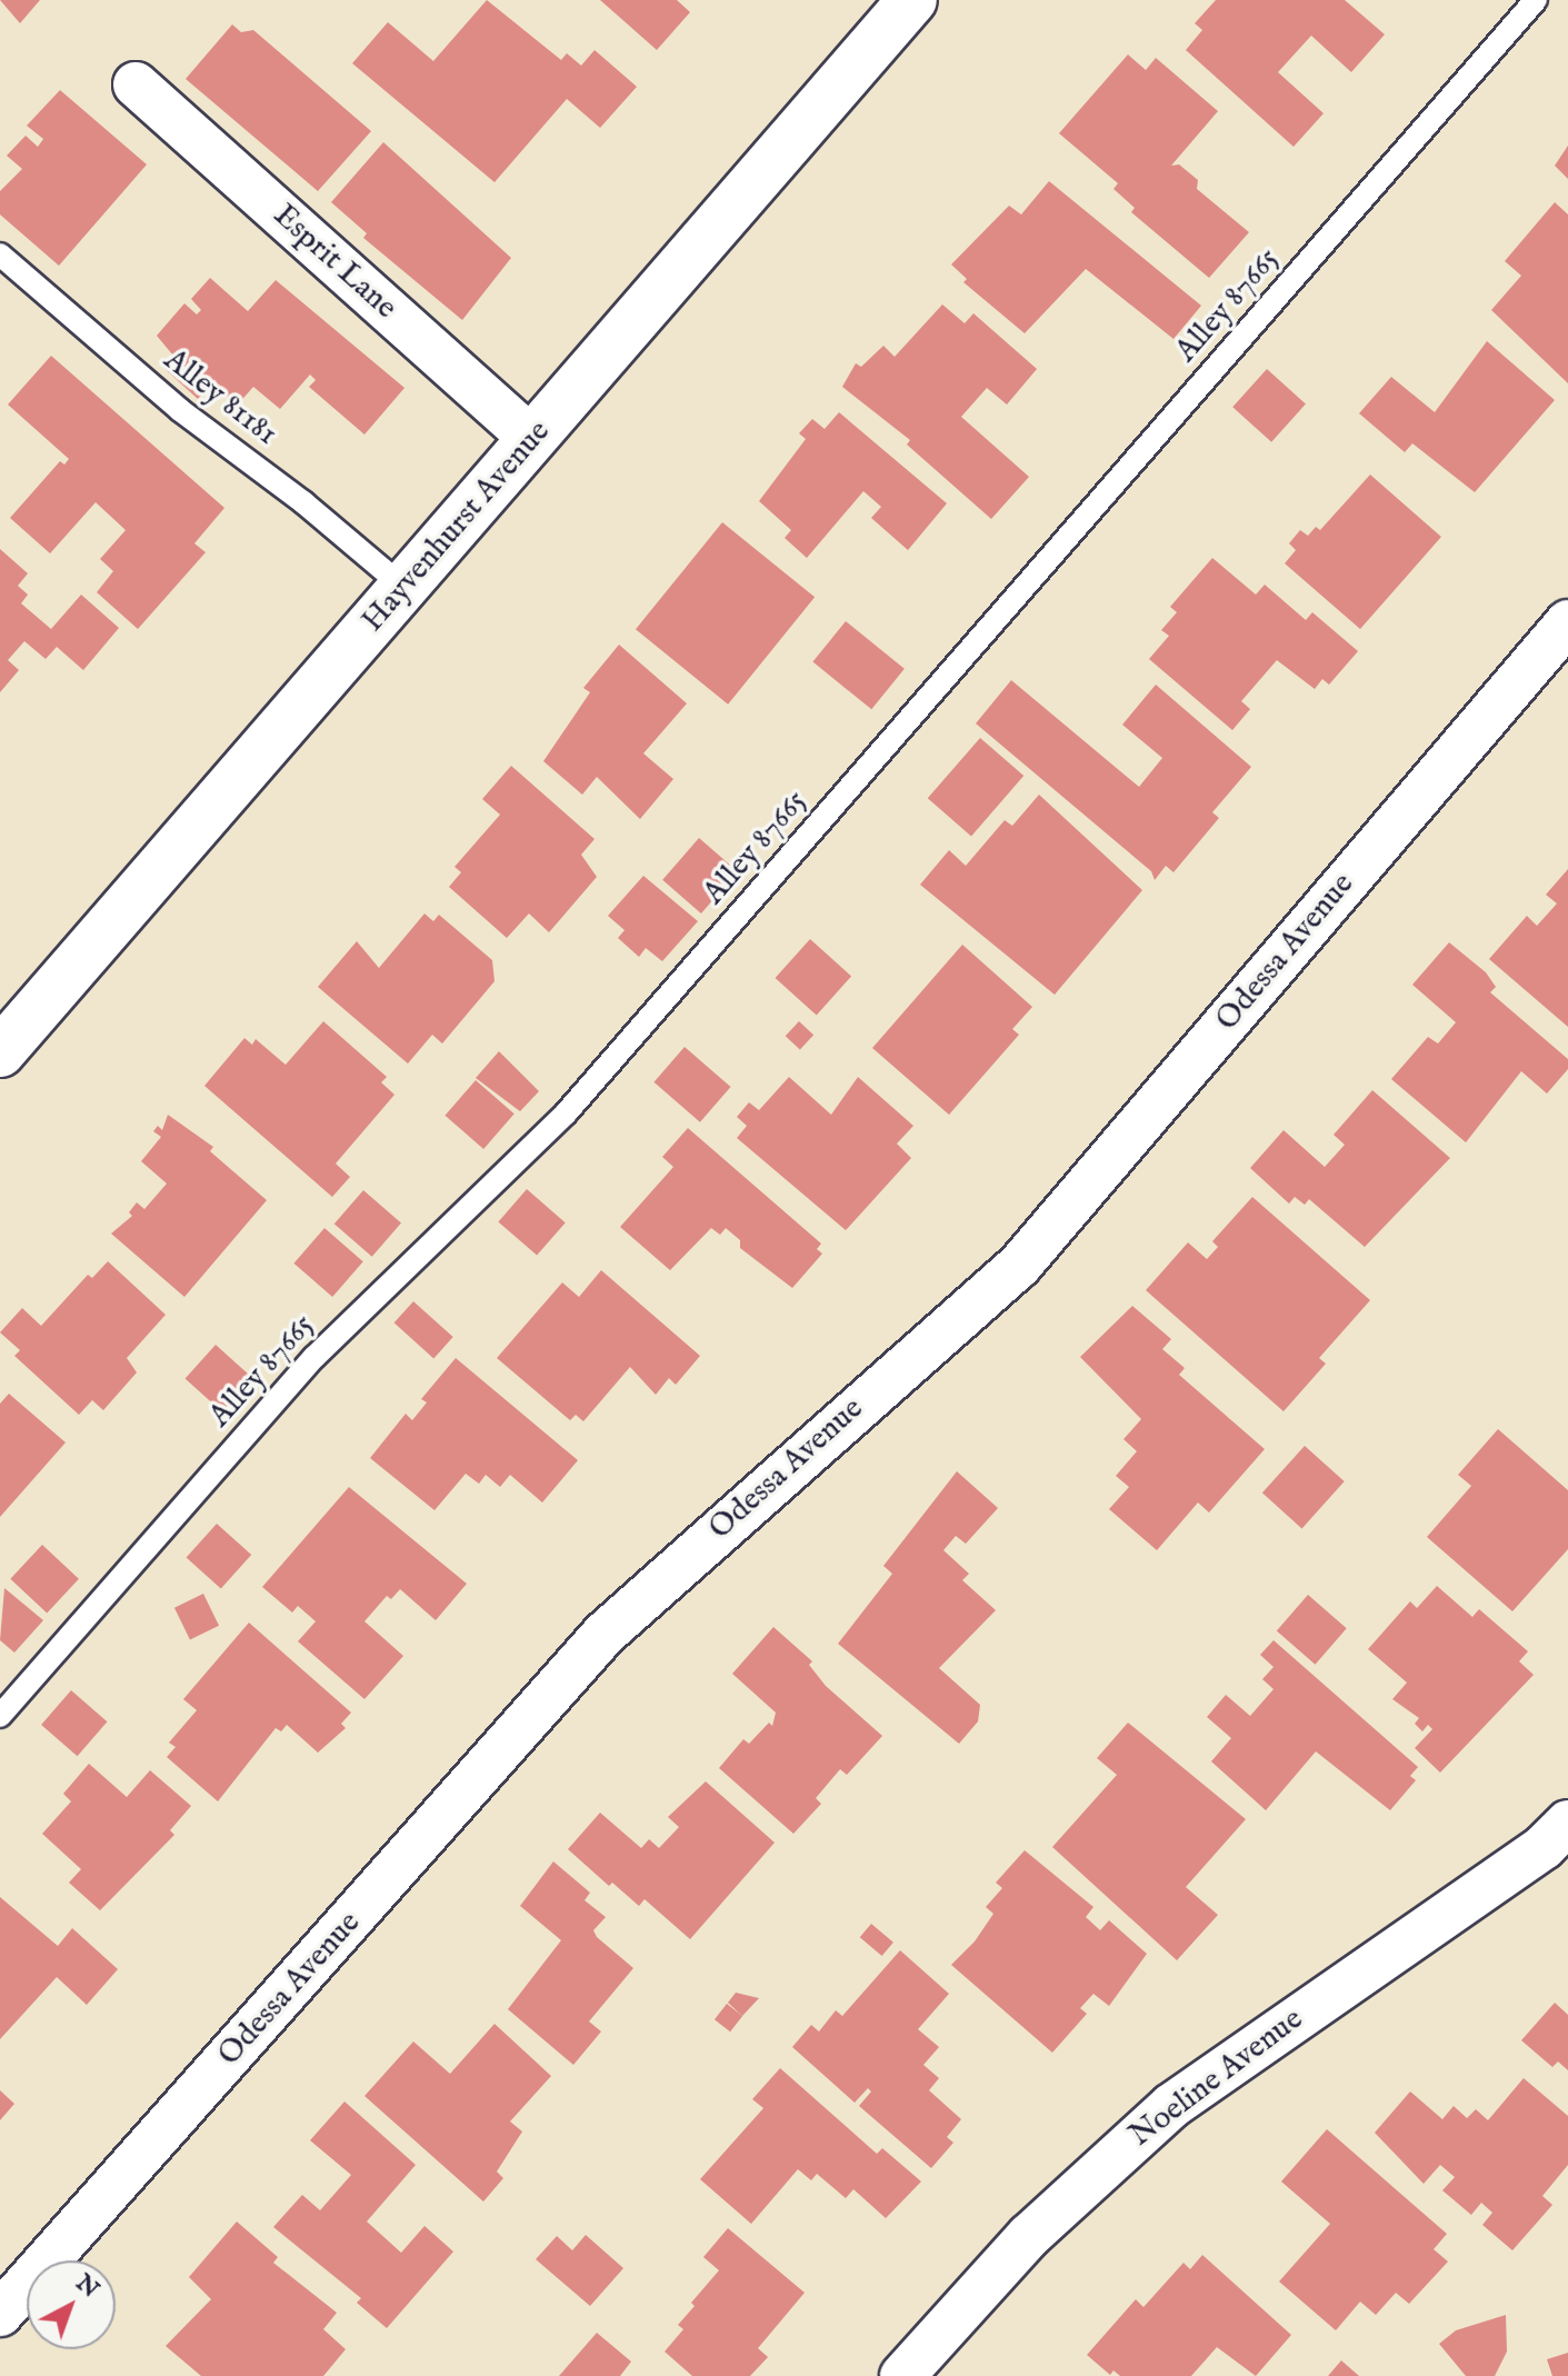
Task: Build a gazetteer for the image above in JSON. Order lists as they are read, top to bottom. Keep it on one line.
{"streets":{"main road":["Hayvenhurst Avenue"],"street":["Esprit Lane","Odessa Avenue","Noeline Avenue"],"lane":["Alley 87665","Alley 81181"]},"crossings":[["Esprit Lane","Hayvenhurst Avenue"],["Alley 81181","Hayvenhurst Avenue"]],"north":"top right"}
